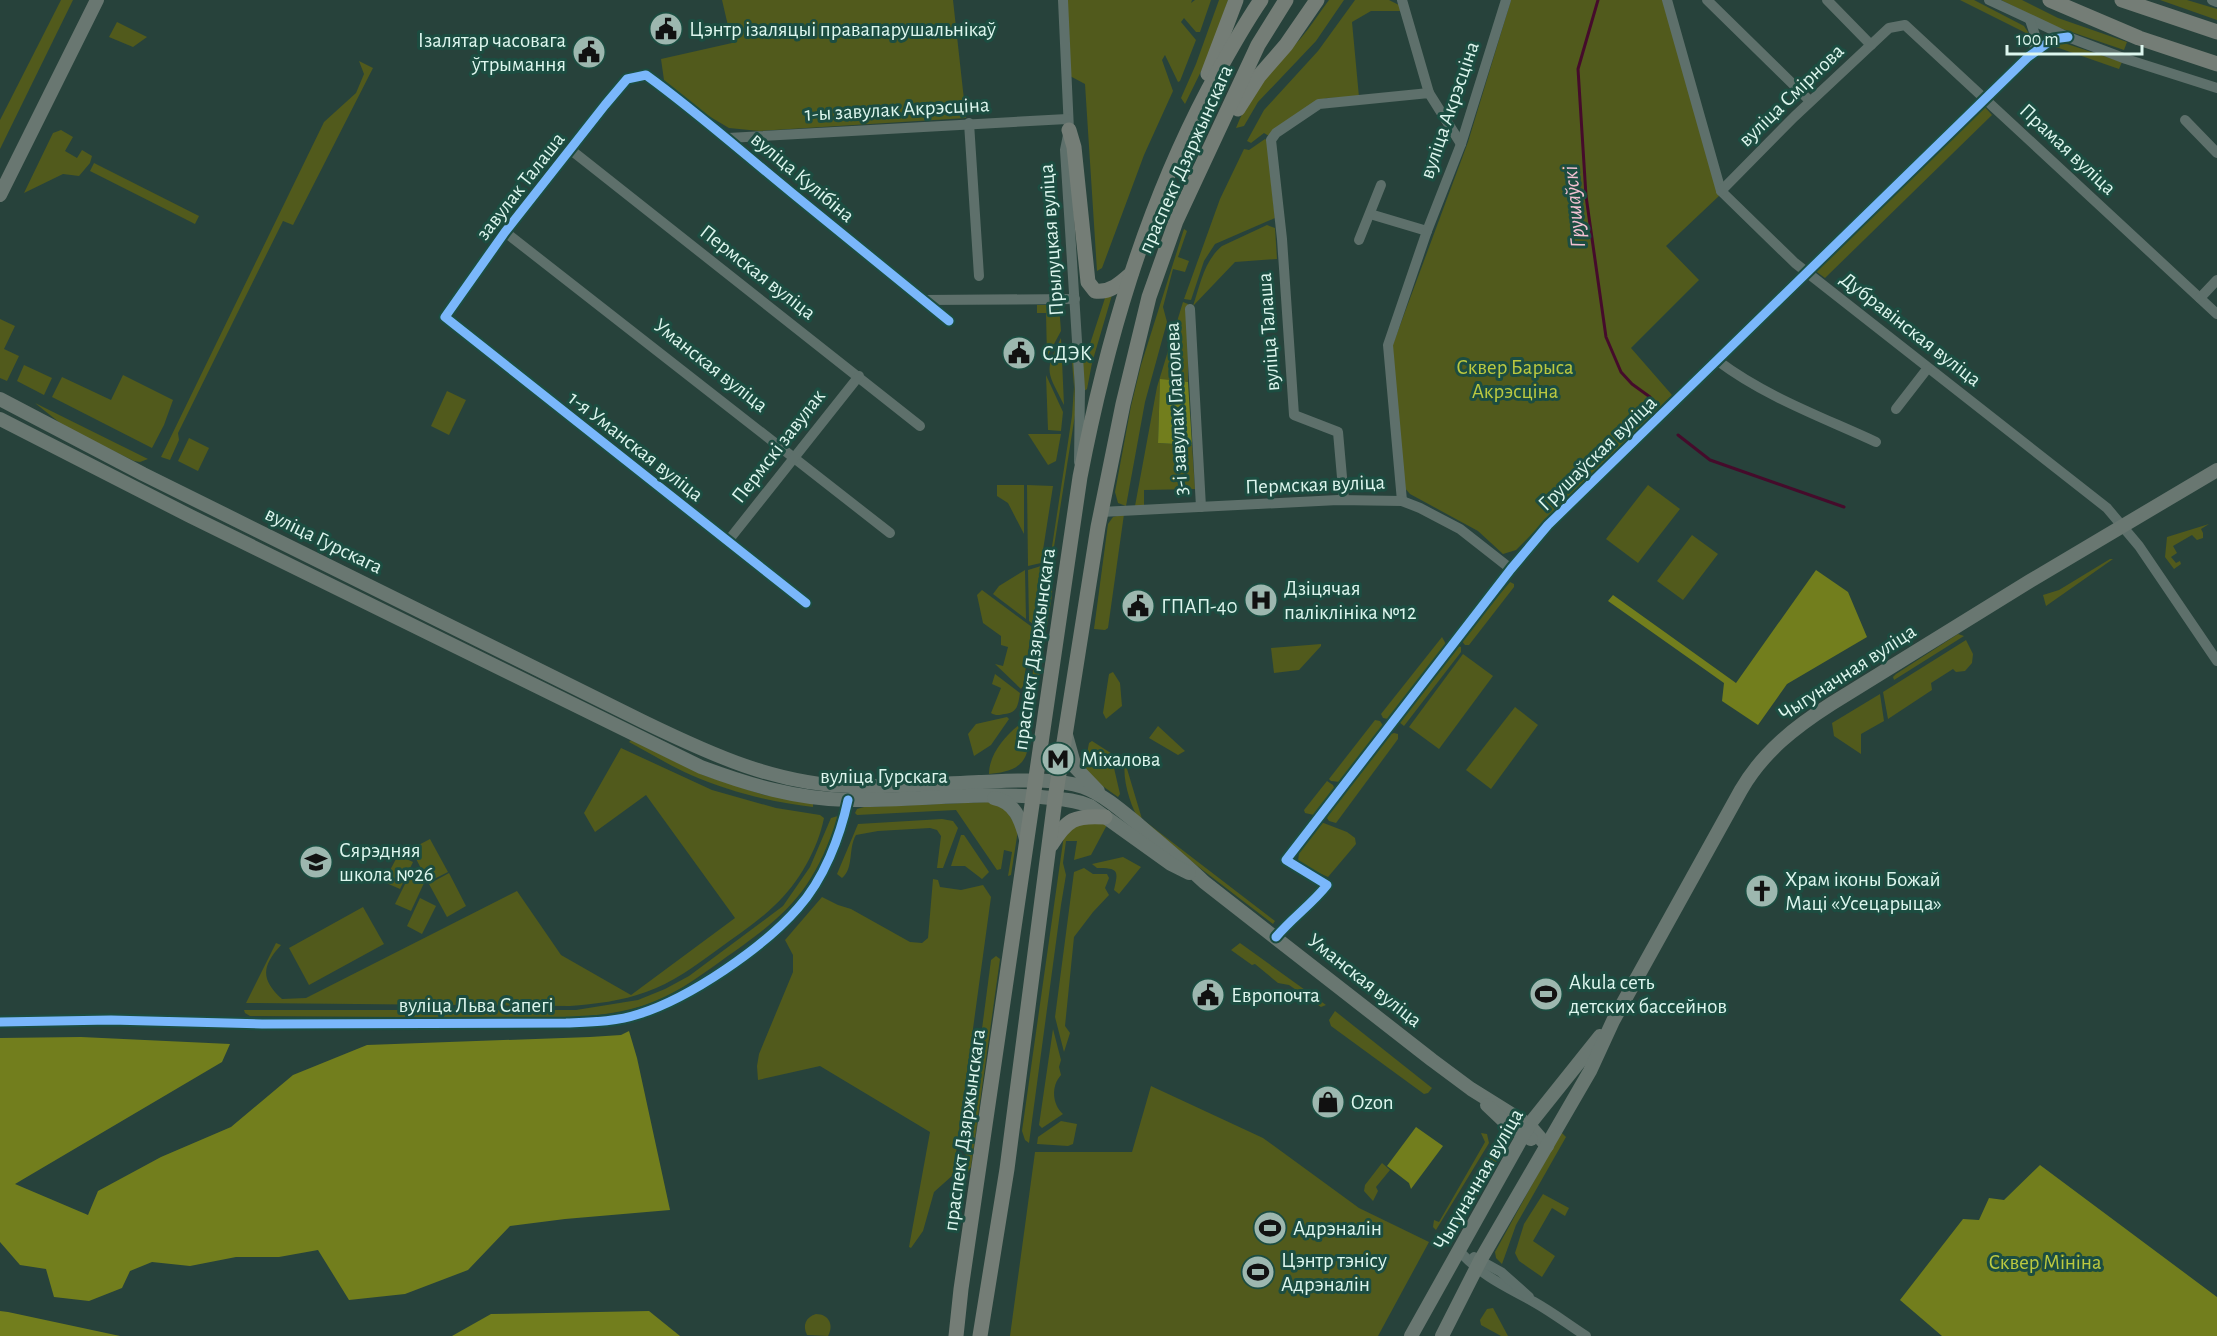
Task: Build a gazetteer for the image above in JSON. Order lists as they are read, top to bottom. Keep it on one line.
{"streets":{"main road":["праспект Дзяржынскага","Уманская вуліца","вуліца Гурскага","Чыгуначная вуліца"],"street":["вуліца Смірнова","1-ы завулак Акрэсціна","вуліца Акрэсціна","Прамая вуліца","вуліца Кулібіна","завулак Талаша","Прылуцкая вуліца","Пермская вуліца","Дубравінская вуліца","вуліца Талаша","3-і завулак Глаголева","1-я Уманская вуліца","Пермскі завулак","Грушаўская вуліца","вуліца Льва Сапегі"]},"crossings":[["вуліца Смірнова","Прамая вуліца"],["вуліца Смірнова","Дубравінская вуліца"],["1-ы завулак Акрэсціна","вуліца Кулібіна"],["1-ы завулак Акрэсціна","Прылуцкая вуліца"],["вуліца Акрэсціна","Пермская вуліца"],["Прамая вуліца","Грушаўская вуліца"],["праспект Дзяржынскага","Прылуцкая вуліца"],["праспект Дзяржынскага","Пермская вуліца"],["праспект Дзяржынскага","Уманская вуліца"],["праспект Дзяржынскага","вуліца Гурскага"],["вуліца Кулібіна","завулак Талаша"],["завулак Талаша","Пермская вуліца"],["завулак Талаша","Уманская вуліца"],["завулак Талаша","1-я Уманская вуліца"],["Пермская вуліца","вуліца Талаша"],["Пермская вуліца","3-і завулак Глаголева"],["Пермская вуліца","Пермскі завулак"],["Пермская вуліца","Грушаўская вуліца"],["Дубравінская вуліца","Грушаўская вуліца"],["Дубравінская вуліца","Чыгуначная вуліца"],["Уманская вуліца","Пермскі завулак"],["Уманская вуліца","Грушаўская вуліца"],["Уманская вуліца","вуліца Гурскага"],["Уманская вуліца","Чыгуначная вуліца"],["1-я Уманская вуліца","Пермскі завулак"],["вуліца Гурскага","вуліца Льва Сапегі"]],"water":["Грушаўскі"],"parks":["Сквер Барыса Акрэсціна","Сквер Мініна"],"places":{"public building":["Цэнтр ізаляцыі правапарушальнікаў","Ізалятар часовага ўтрымання","СДЭК","ГПАП-40","Европочта"],"hospital":["Дзіцячая паліклініка №12"],"metro station":["Міхалова"],"school or university":["Сярэдняя школа №26"],"church":["Храм іконы Божай Маці «Усецарыца»"],"sports":["Akula сеть детских бассейнов","Адрэналін","Цэнтр тэнісу Адрэналін"],"shop":["Ozon"]},"scale_bar":"100 m"}
